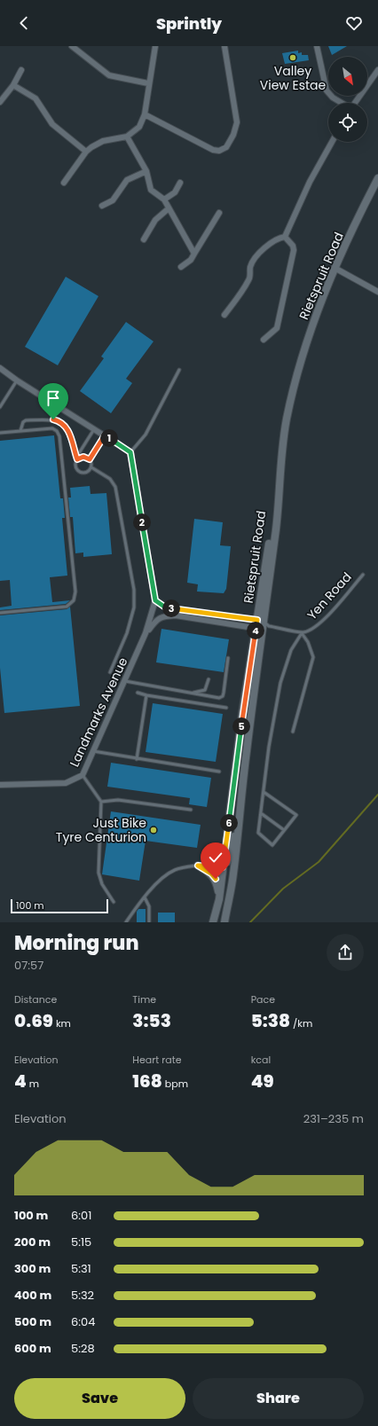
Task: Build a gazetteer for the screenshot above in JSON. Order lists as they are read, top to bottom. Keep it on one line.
{"streets":{"street":["Rietspruit Road","Yen Road","Landmarks Avenue"]},"crossings":[["Rietspruit Road","Yen Road"],["Yen Road","Landmarks Avenue"]],"places":["Valley View Estae","Just Bike Tyre Centurion"],"scale_bar":"100 m","north":"bottom right","page":{"header":"Sprintly","pins":["1","2","3","4","5","6"],"scale":"100 m","heading":["Morning run","07:57"],"stats":[["Distance","0.69 km"],["Time","3:53"],["Pace","5:38 /km"],["Elevation","4 m"],["Heart rate","168 bpm"],["kcal","49"]],"chart":["Elevation","231–235 m"],"list":[{"name":"100 m","note":"6:01"},{"name":"200 m","note":"5:15"},{"name":"300 m","note":"5:31"},{"name":"400 m","note":"5:32"},{"name":"500 m","note":"6:04"},{"name":"600 m","note":"5:28"}],"buttons":["Save","Share"]}}
